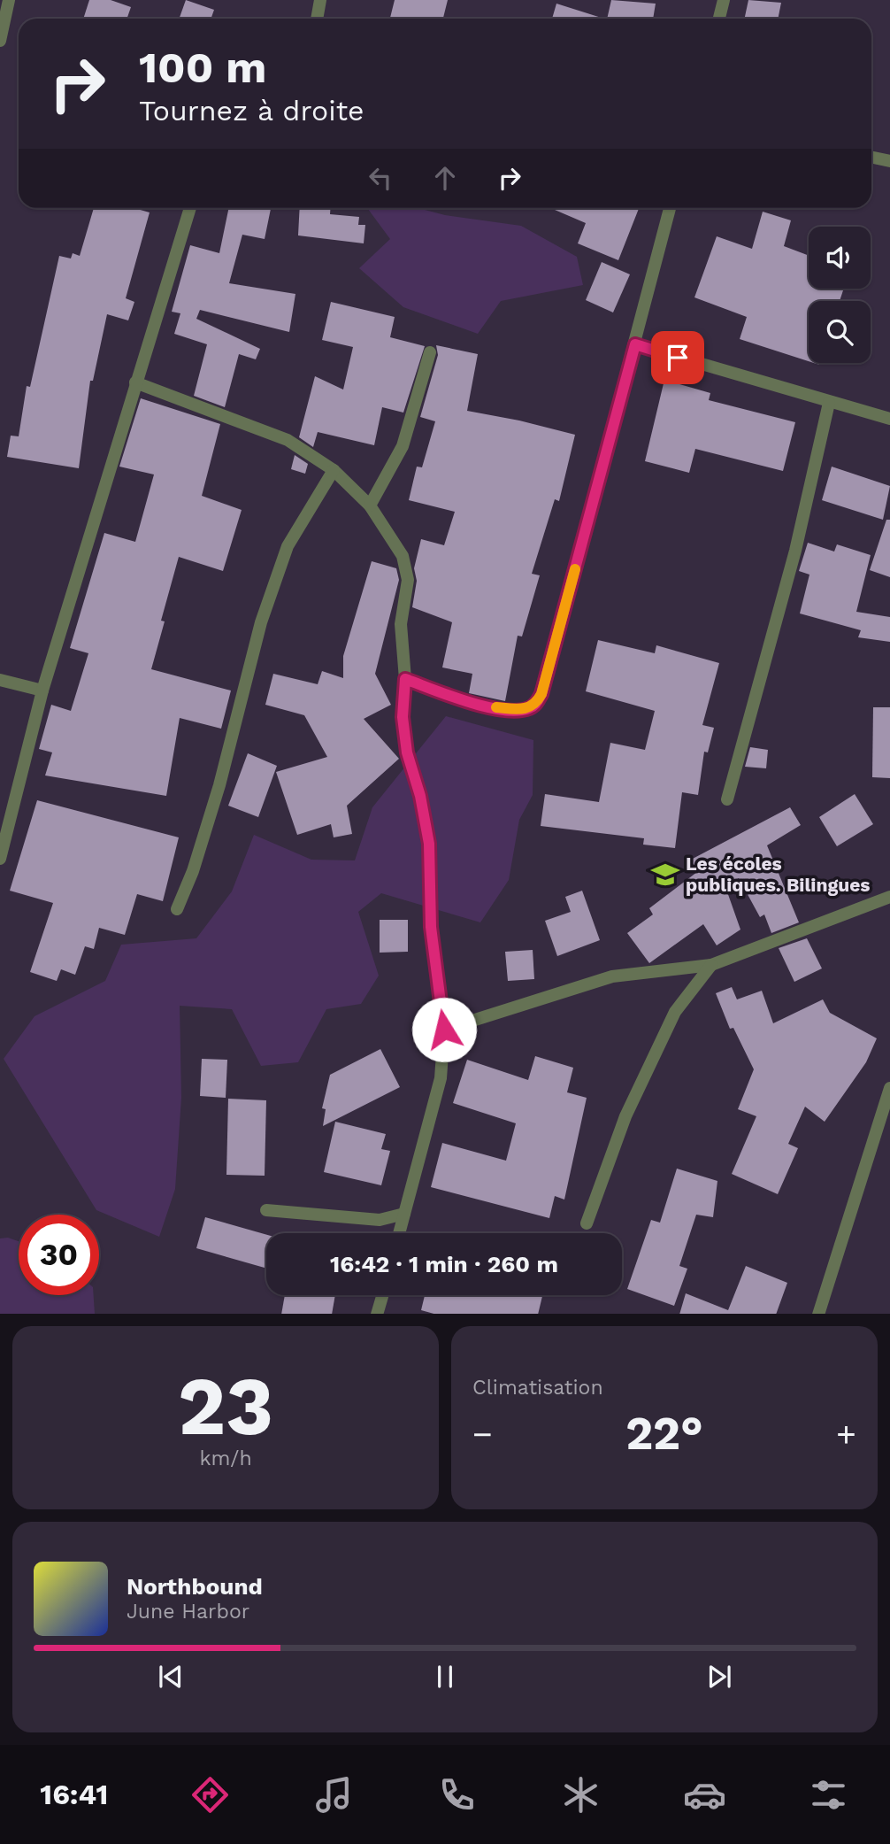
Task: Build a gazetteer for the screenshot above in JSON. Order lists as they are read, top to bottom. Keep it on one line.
{"places":{"school or university":["Les écoles publiques. Bilingues"]},"page":{"turn":["100 m","Tournez à droite"],"limit":"30","trip":"16:42 · 1 min · 260 m","tile":[["23","km/h"],"Climatisation"],"heat":["−","22°","+"],"song":["Northbound","June Harbor"],"tabs":"16:41"}}
